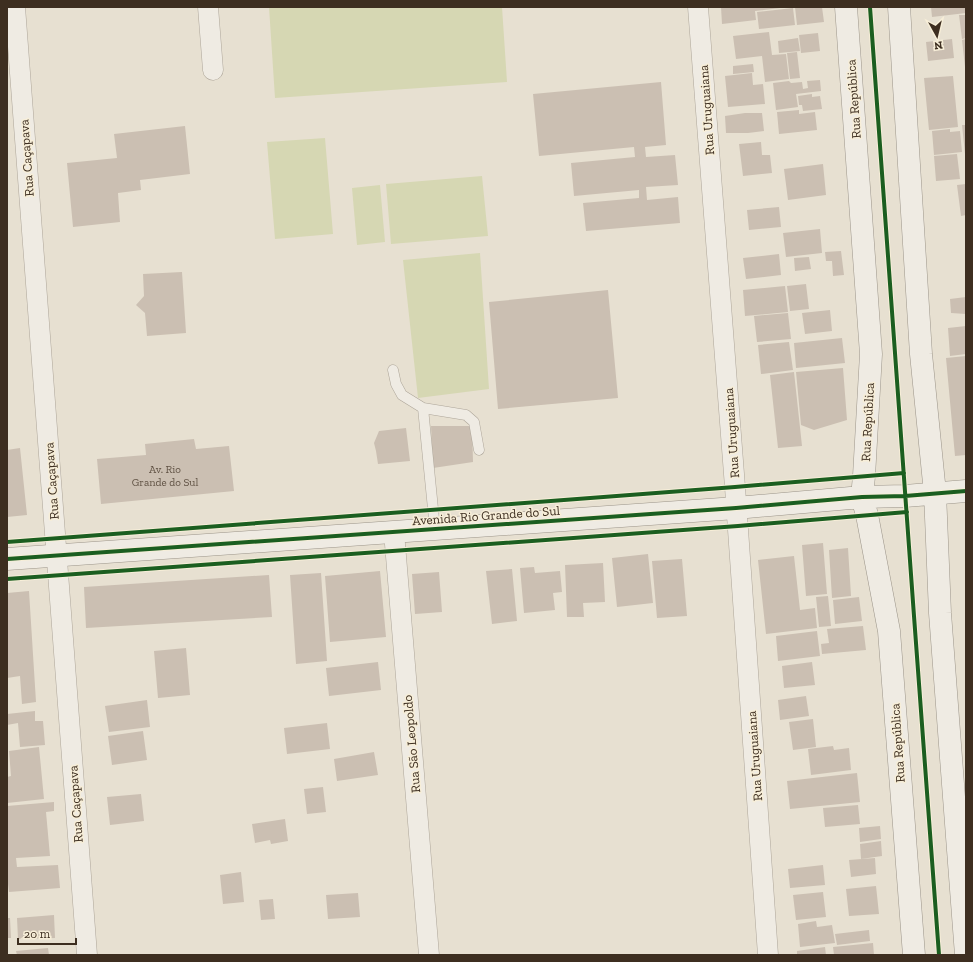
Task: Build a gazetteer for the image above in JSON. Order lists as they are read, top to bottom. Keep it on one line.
{"streets":{"main road":["Rua República","Avenida Rio Grande do Sul"],"street":["Rua Uruguaiana","Rua Caçapava","Rua São Leopoldo"]},"crossings":[["Rua República","Avenida Rio Grande do Sul"],["Rua Uruguaiana","Avenida Rio Grande do Sul"],["Rua Caçapava","Avenida Rio Grande do Sul"],["Avenida Rio Grande do Sul","Rua São Leopoldo"]],"house_numbers":["Av. Rio Grande do Sul"],"scale_bar":"20 m","north":"bottom"}
